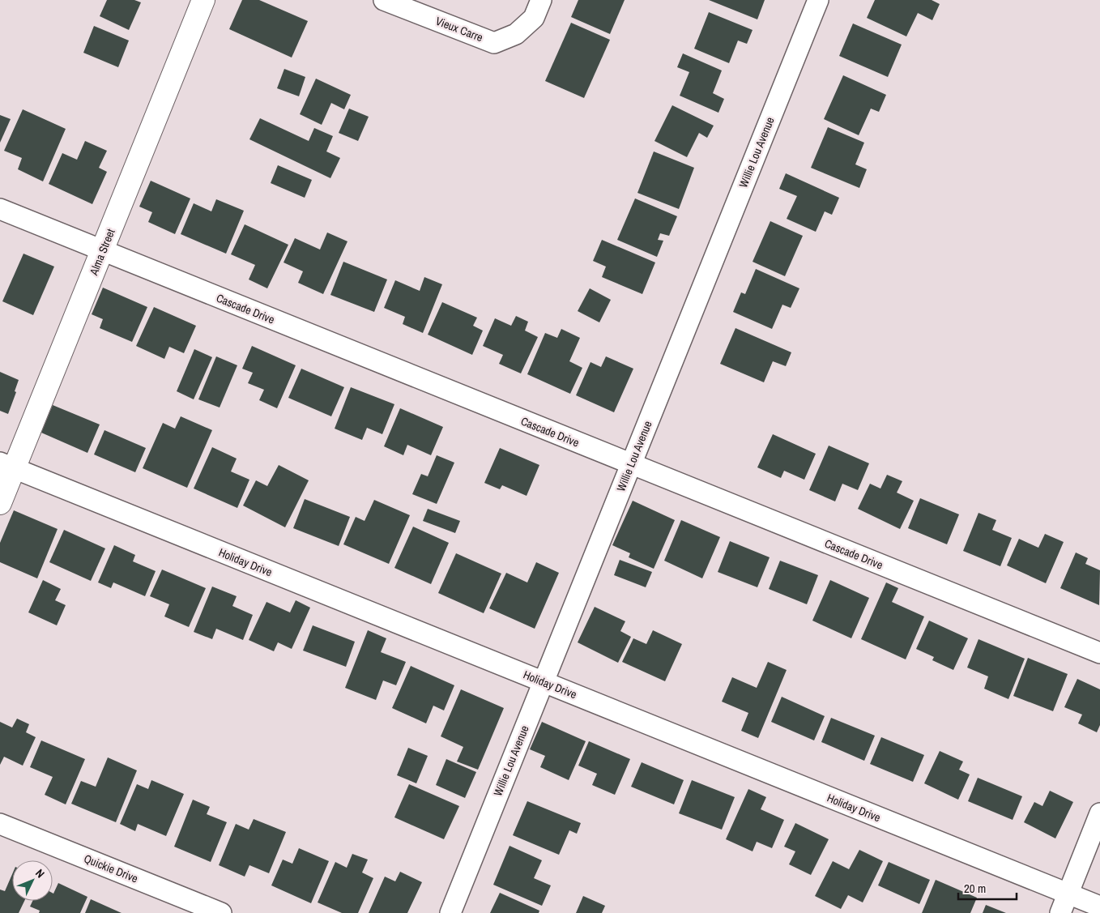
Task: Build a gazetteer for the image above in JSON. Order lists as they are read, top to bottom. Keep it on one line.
{"streets":{"street":["Vieux Carre","Willie Lou Avenue","Alma Street","Cascade Drive","Holiday Drive","Quickie Drive"]},"crossings":[["Willie Lou Avenue","Cascade Drive"],["Willie Lou Avenue","Holiday Drive"],["Alma Street","Cascade Drive"],["Alma Street","Holiday Drive"]],"scale_bar":"20 m","north":"top right"}
